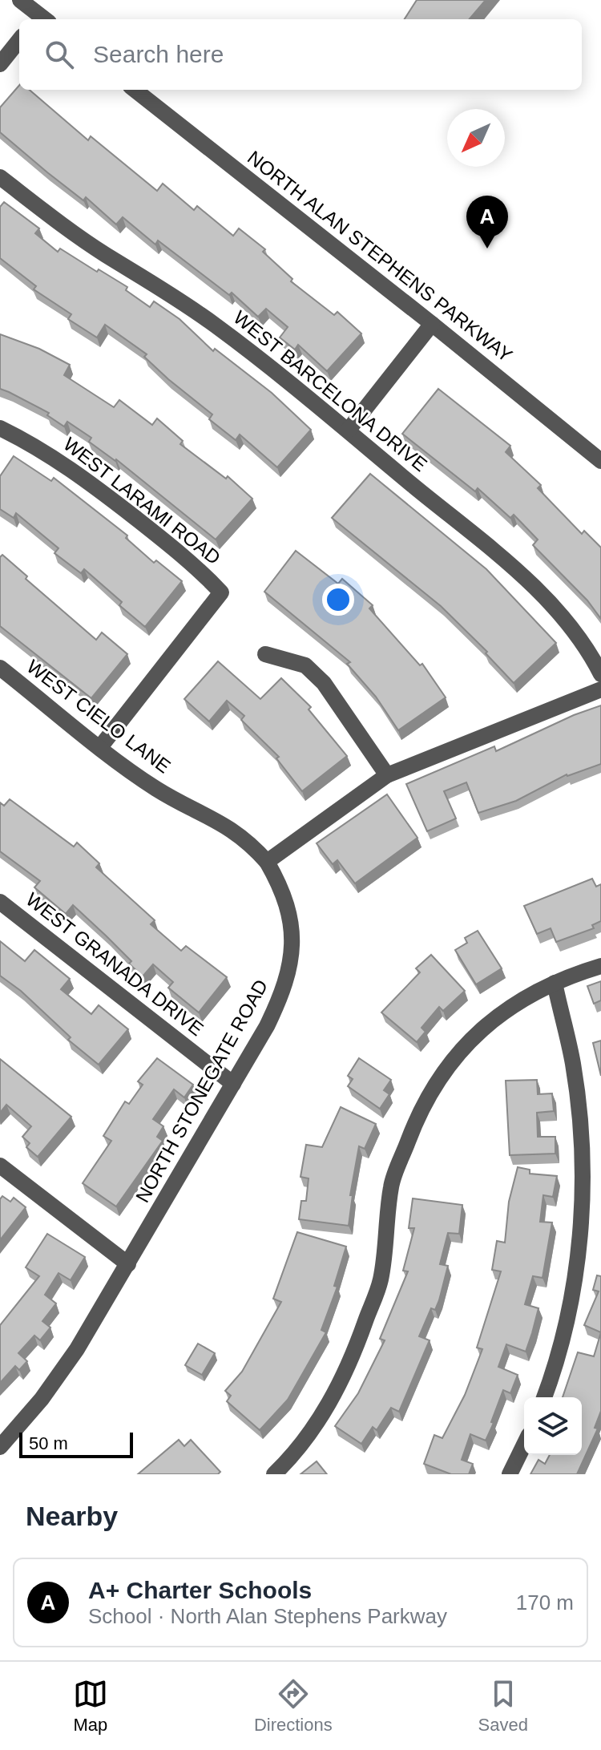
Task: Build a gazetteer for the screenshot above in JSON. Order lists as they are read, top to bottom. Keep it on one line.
{"streets":{"street":["NORTH ALAN STEPHENS PARKWAY","WEST BARCELONA DRIVE","WEST LARAMI ROAD","WEST CIELO LANE","WEST GRANADA DRIVE","NORTH STONEGATE ROAD"]},"crossings":[["WEST LARAMI ROAD","WEST CIELO LANE"],["WEST CIELO LANE","NORTH STONEGATE ROAD"],["WEST GRANADA DRIVE","NORTH STONEGATE ROAD"]],"scale_bar":"50 m","north":"bottom left","page":{"search":"Search here","pins":"A","scale":"50 m","heading":"Nearby","list":[{"mark":"A","name":"A+ Charter Schools","note":"School · North Alan Stephens Parkway","value":"170 m"}],"nav":["Map","Directions","Saved"]}}
